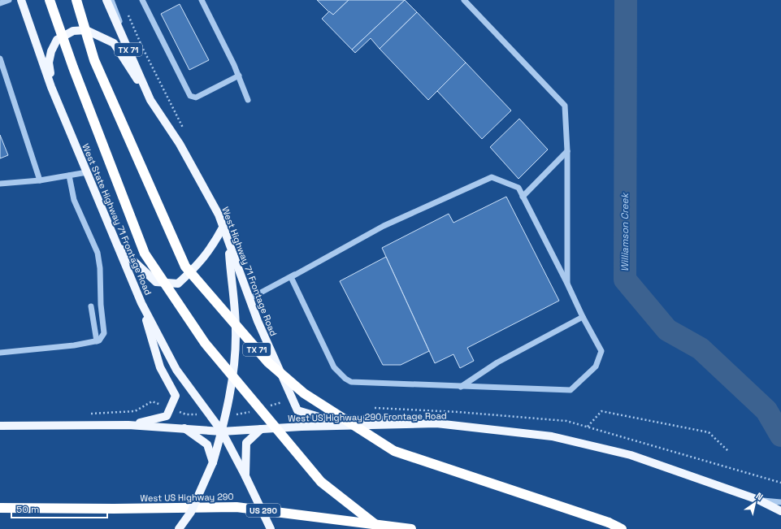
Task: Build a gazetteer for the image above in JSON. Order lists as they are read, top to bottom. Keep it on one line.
{"streets":{"highway":["TX 71","West US Highway 290","US 290"],"main road":["West State Highway 71 Frontage Road","West Highway 71 Frontage Road","West US Highway 290 Frontage Road"]},"crossings":[["West State Highway 71 Frontage Road","West US Highway 290 Frontage Road"],["West Highway 71 Frontage Road","West US Highway 290 Frontage Road"],["West US Highway 290","US 290"]],"water":["Williamson Creek"],"scale_bar":"50 m","north":"top right"}
